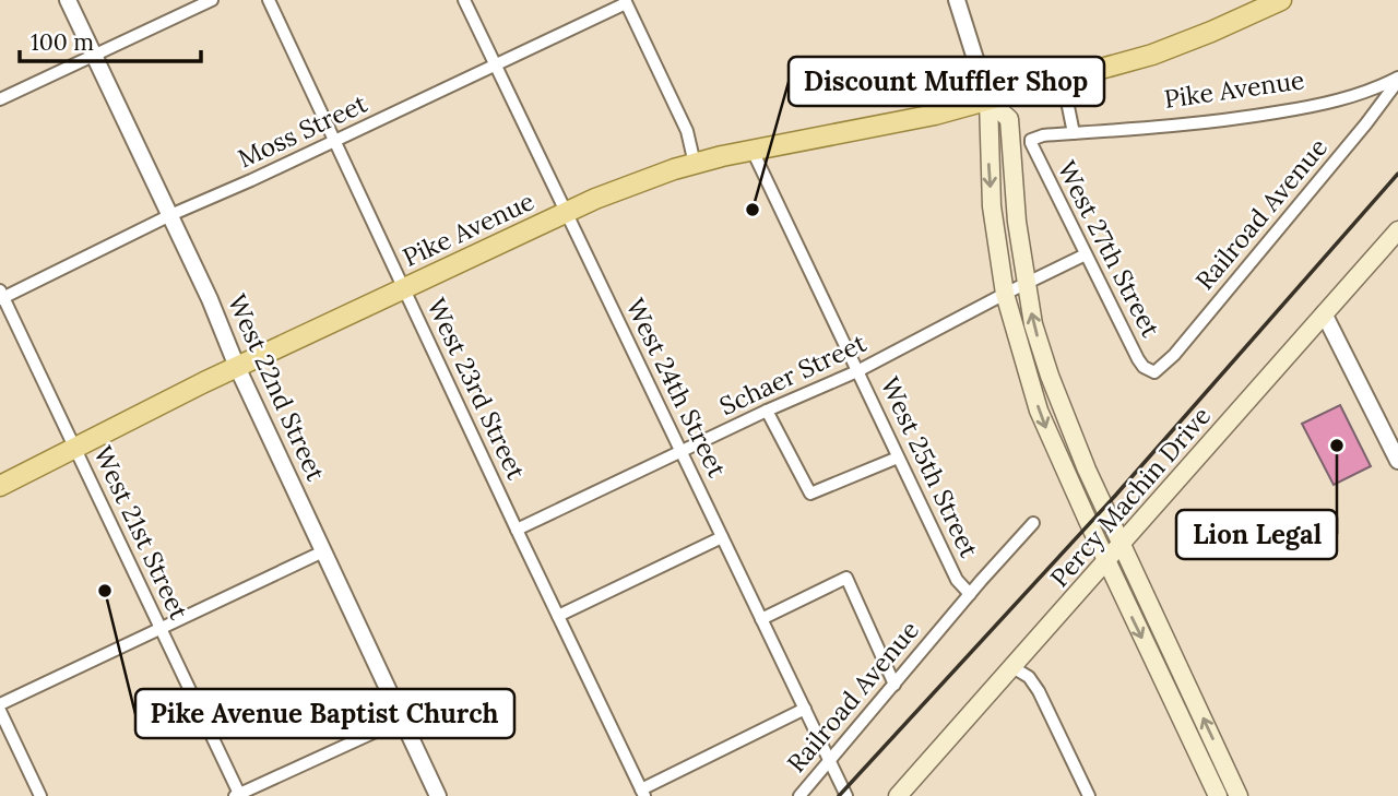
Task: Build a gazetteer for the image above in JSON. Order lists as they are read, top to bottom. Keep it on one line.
{"streets":{"main road":["Pike Avenue","Percy Machin Drive"],"street":["Moss Street","Railroad Avenue","West 27th Street","Schaer Street","West 22nd Street","West 24th Street","West 23rd Street","West 25th Street","West 21st Street"]},"crossings":[["Pike Avenue","Railroad Avenue"],["Pike Avenue","West 27th Street"],["Pike Avenue","West 22nd Street"],["Pike Avenue","West 24th Street"],["Pike Avenue","West 23rd Street"],["Pike Avenue","West 25th Street"],["Pike Avenue","West 21st Street"],["Moss Street","West 22nd Street"],["Moss Street","West 24th Street"],["Moss Street","West 23rd Street"],["Moss Street","West 21st Street"],["Railroad Avenue","West 27th Street"],["Railroad Avenue","West 24th Street"],["Railroad Avenue","West 25th Street"],["West 27th Street","Schaer Street"],["Schaer Street","West 24th Street"],["Schaer Street","West 23rd Street"],["Schaer Street","West 25th Street"]],"places":["Discount Muffler Shop","Lion Legal","Pike Avenue Baptist Church"],"scale_bar":"100 m"}
